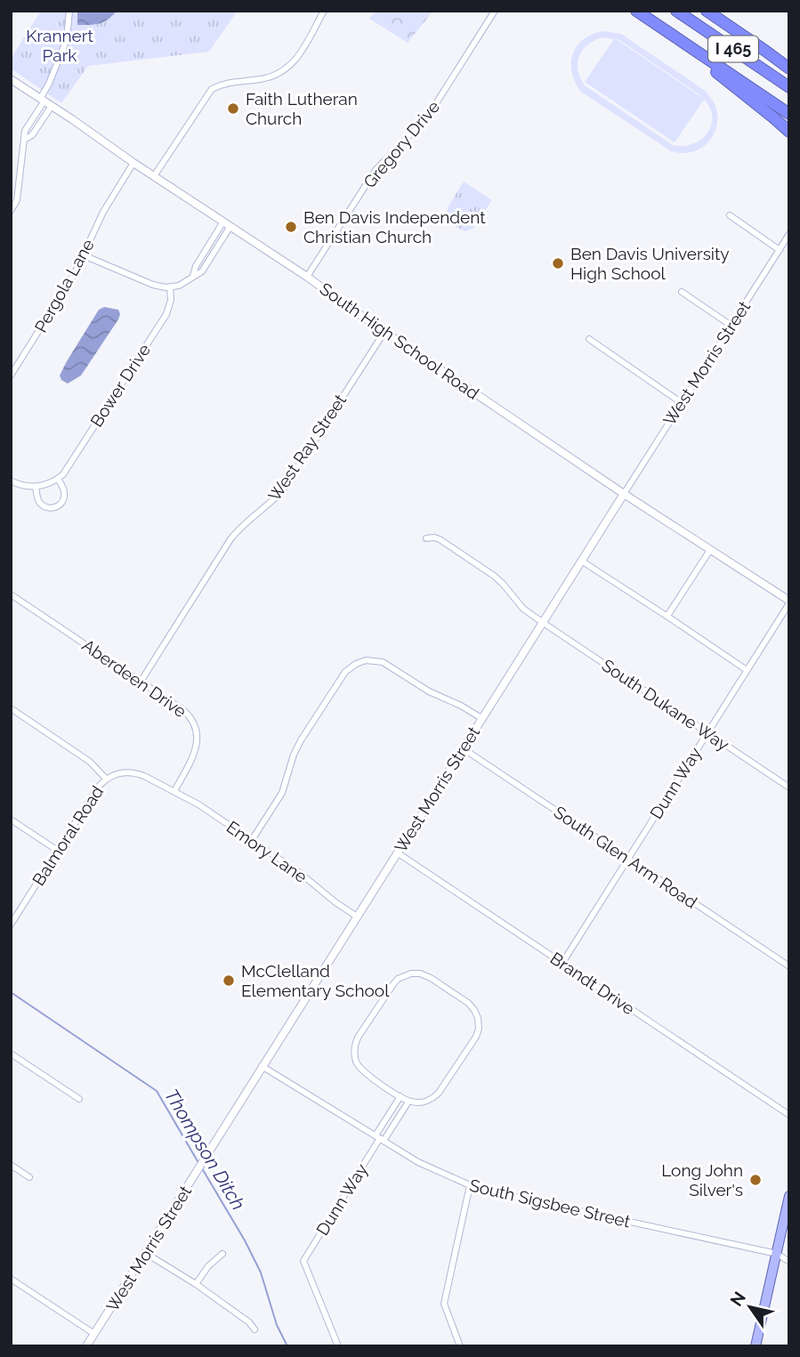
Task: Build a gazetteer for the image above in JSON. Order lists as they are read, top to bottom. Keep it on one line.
{"streets":{"highway":["I 465"],"street":["Gregory Drive","Pergola Lane","South High School Road","West Morris Street","Bower Drive","West Ray Street","Aberdeen Drive","South Dukane Way","Dunn Way","Balmoral Road","Emory Lane","South Glen Arm Road","Brandt Drive","South Sigsbee Street"]},"crossings":[["Gregory Drive","South High School Road"],["Pergola Lane","South High School Road"],["South High School Road","West Morris Street"],["South High School Road","West Ray Street"],["South High School Road","Dunn Way"],["West Morris Street","South Dukane Way"],["West Morris Street","Emory Lane"],["West Morris Street","South Glen Arm Road"],["West Morris Street","Brandt Drive"],["West Morris Street","South Sigsbee Street"],["West Ray Street","Aberdeen Drive"],["Aberdeen Drive","Balmoral Road"],["Aberdeen Drive","Emory Lane"],["South Dukane Way","Dunn Way"],["Dunn Way","South Glen Arm Road"],["Dunn Way","Brandt Drive"],["Dunn Way","South Sigsbee Street"],["Balmoral Road","Emory Lane"]],"water":["Thompson Ditch"],"parks":["Krannert Park"],"places":["Faith Lutheran Church","Ben Davis Independent Christian Church","Ben Davis University High School","McClelland Elementary School","Long John Silver's"],"north":"top left"}
